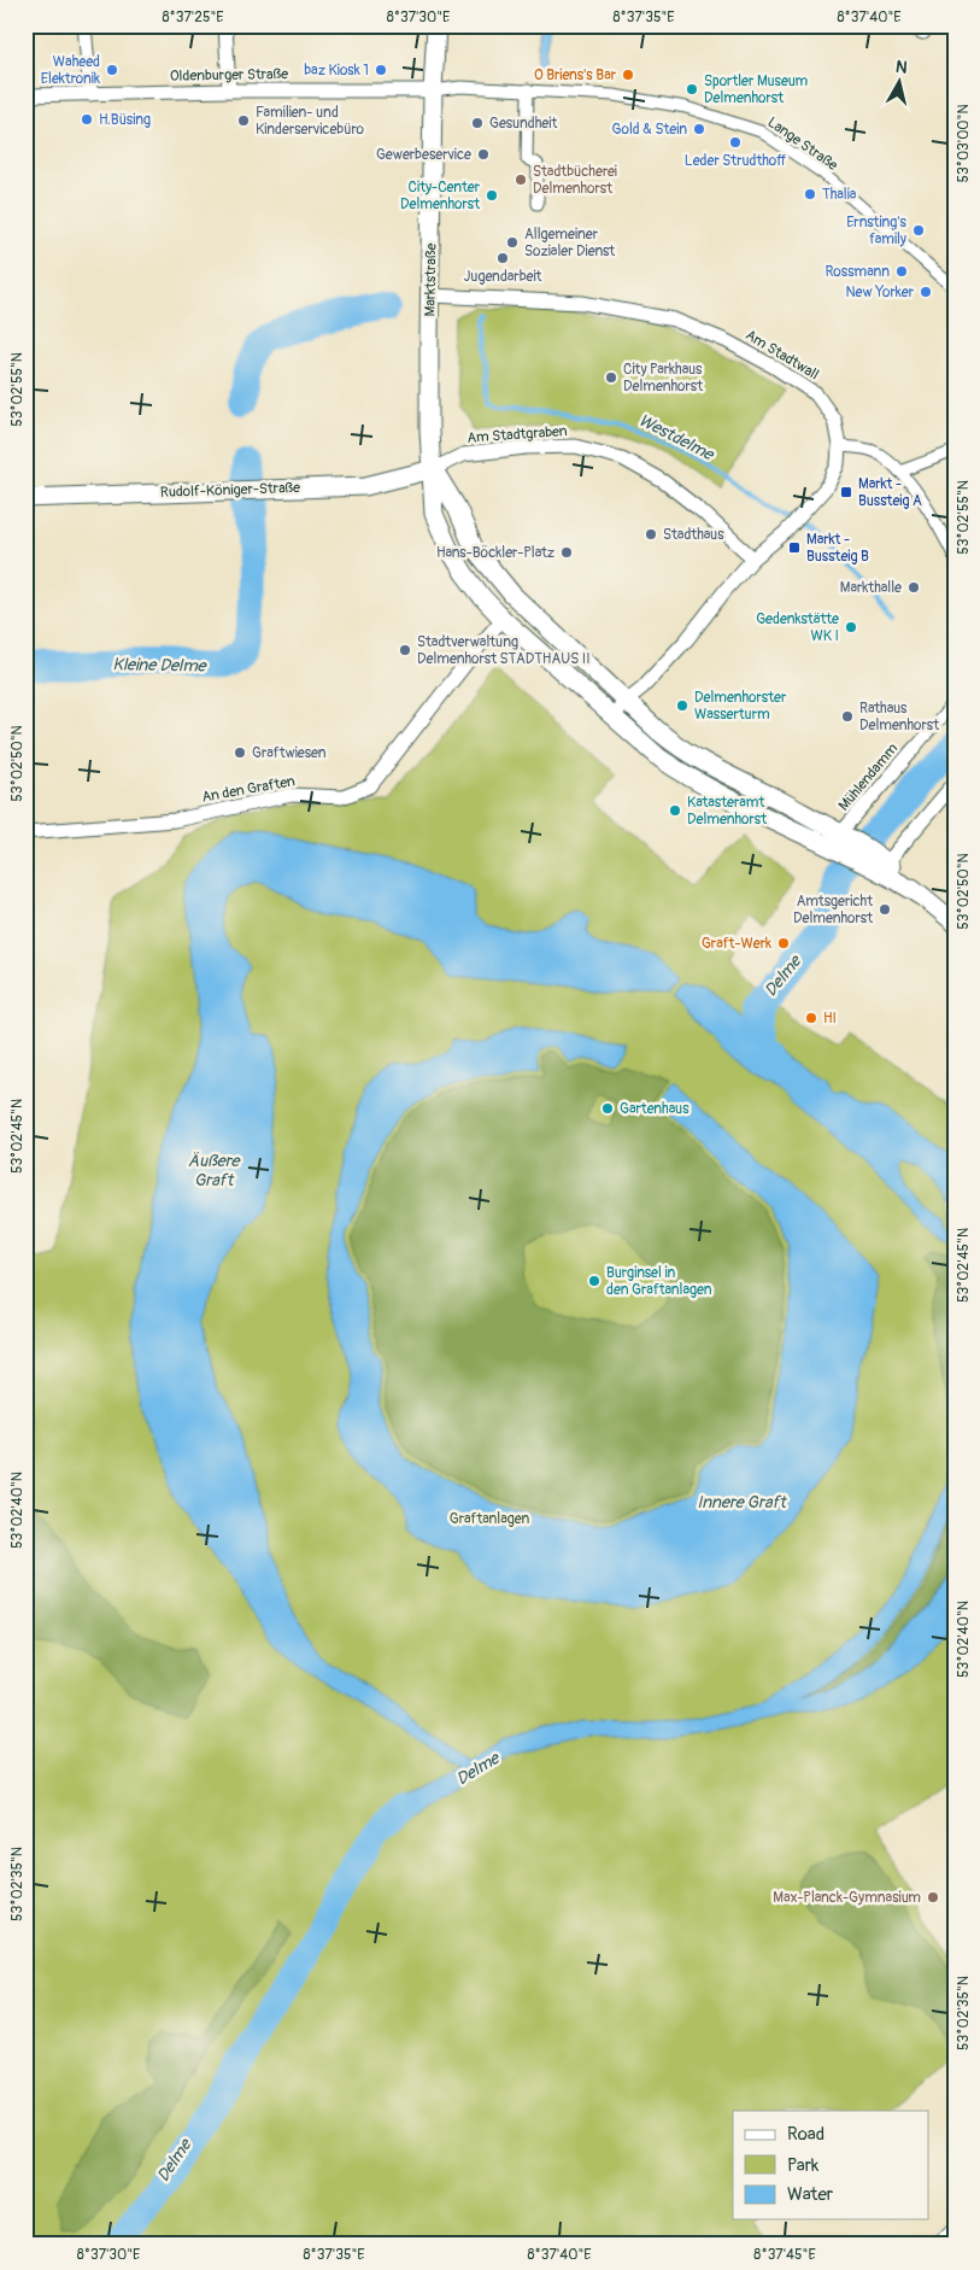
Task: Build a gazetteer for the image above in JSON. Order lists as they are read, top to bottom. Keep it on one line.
{"streets":{"main road":["Marktstraße","Rudolf-Königer-Straße"],"street":["Oldenburger Straße","Lange Straße","Am Stadtwall","Am Stadtgraben","Mühlendamm","An den Graften"]},"crossings":[["Oldenburger Straße","Lange Straße"],["Oldenburger Straße","Marktstraße"],["Lange Straße","Marktstraße"],["Marktstraße","Am Stadtwall"],["Marktstraße","Am Stadtgraben"],["Marktstraße","Rudolf-Königer-Straße"],["Am Stadtwall","Am Stadtgraben"],["Am Stadtgraben","Rudolf-Königer-Straße"]],"water":["Westdelme","Kleine Delme","Delme","Äußere Graft","Innere Graft"],"parks":["Graftanlagen"],"places":{"other":["Waheed Elektronik","baz Kiosk 1","O Briens's Bar","Sportler Museum Delmenhorst","H.Büsing","Familien- und Kinderservicebüro","Gesundheit","Gold & Stein","Leder Strudthoff","Gewerbeservice","Stadtbücherei Delmenhorst","Thalia","City-Center Delmenhorst","Ernsting's family","Allgemeiner Sozialer Dienst","Jugendarbeit","Rossmann","New Yorker","City Parkhaus Delmenhorst","Stadthaus","Hans-Böckler-Platz","Markthalle","Gedenkstätte WK I","Stadtverwaltung Delmenhorst STADTHAUS II","Delmenhorster Wasserturm","Rathaus Delmenhorst","Graftwiesen","Katasteramt Delmenhorst","Amtsgericht Delmenhorst","Graft-Werk","HI","Gartenhaus","Burginsel in den Graftanlagen","Max-Planck-Gymnasium"],"transit":["Markt - Bussteig A","Markt - Bussteig B"]},"legend":["Road","Park","Water"],"north":"top","coordinates":["8°37'25\"E","8°37'30\"E","8°37'35\"E","8°37'40\"E","53°03'00\"N","53°02'55\"N","53°02'50\"N","53°02'45\"N","53°02'40\"N","53°02'35\"N","8°37'45\"E"]}
